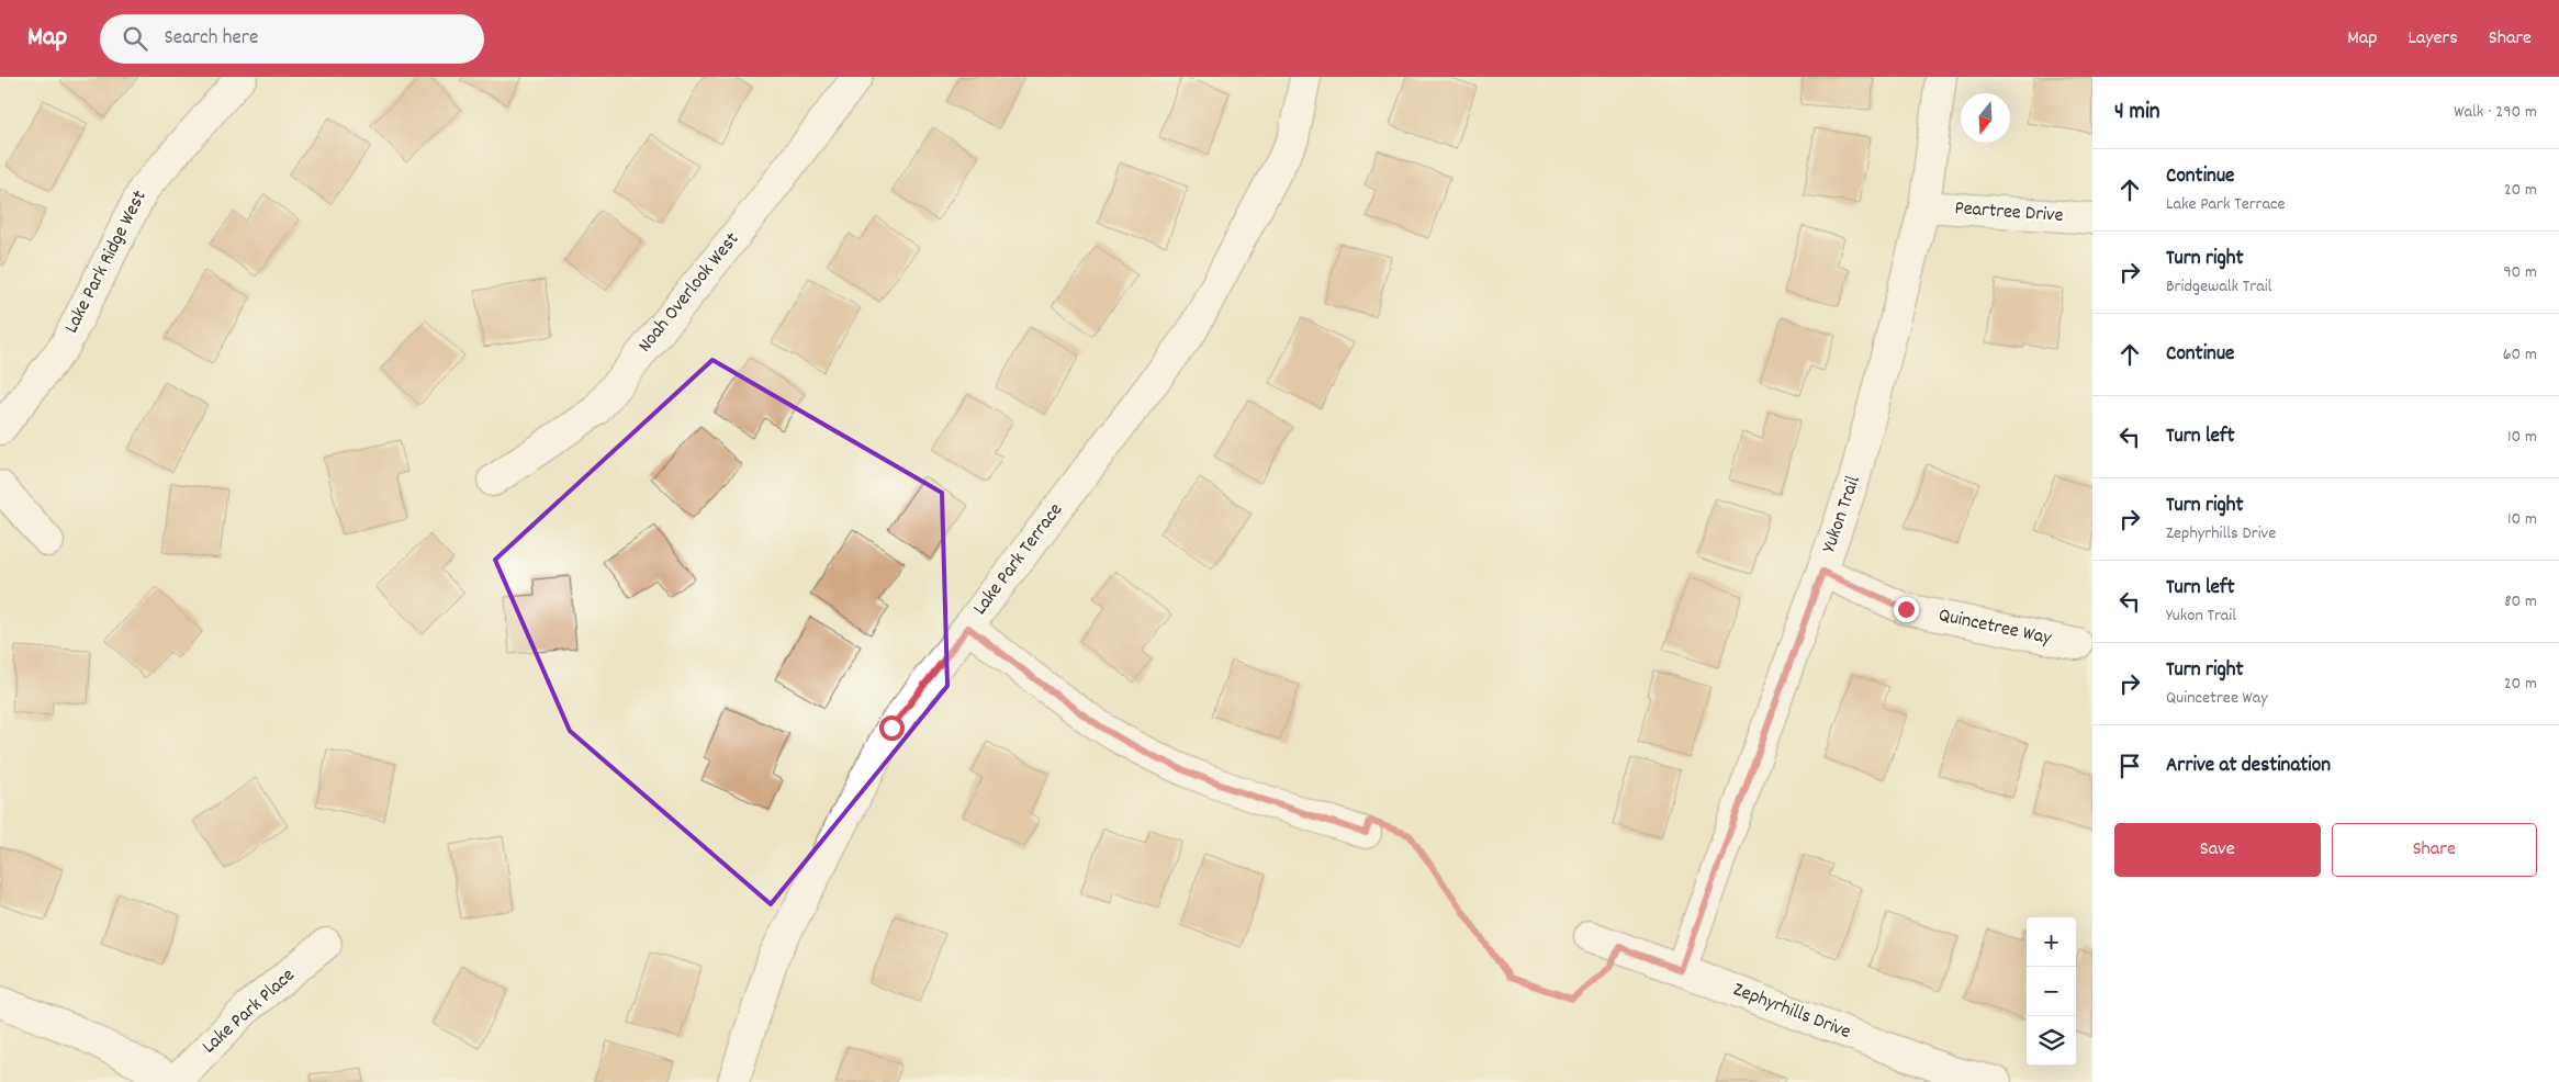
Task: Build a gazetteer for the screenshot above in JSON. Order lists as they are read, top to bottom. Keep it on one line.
{"streets":{"street":["Peartree Drive","Lake Park Ridge West","Noah Overlook West","Yukon Trail","Lake Park Terrace","Quincetree Way","Lake Park Place","Zephyrhills Drive"]},"crossings":[["Peartree Drive","Yukon Trail"],["Yukon Trail","Quincetree Way"],["Yukon Trail","Zephyrhills Drive"]],"north":"bottom","page":{"header":"Map","search":"Search here","nav":["Map","Layers","Share"],"heading":["4 min","Walk · 290 m"],"list":[["Continue","Lake Park Terrace","20 m"],["Turn right","Bridgewalk Trail","90 m"],["Continue","60 m"],["Turn left","10 m"],["Turn right","Zephyrhills Drive","10 m"],["Turn left","Yukon Trail","80 m"],["Turn right","Quincetree Way","20 m"],"Arrive at destination"],"buttons":["Save","Share"],"map_buttons":["+","−"]}}
